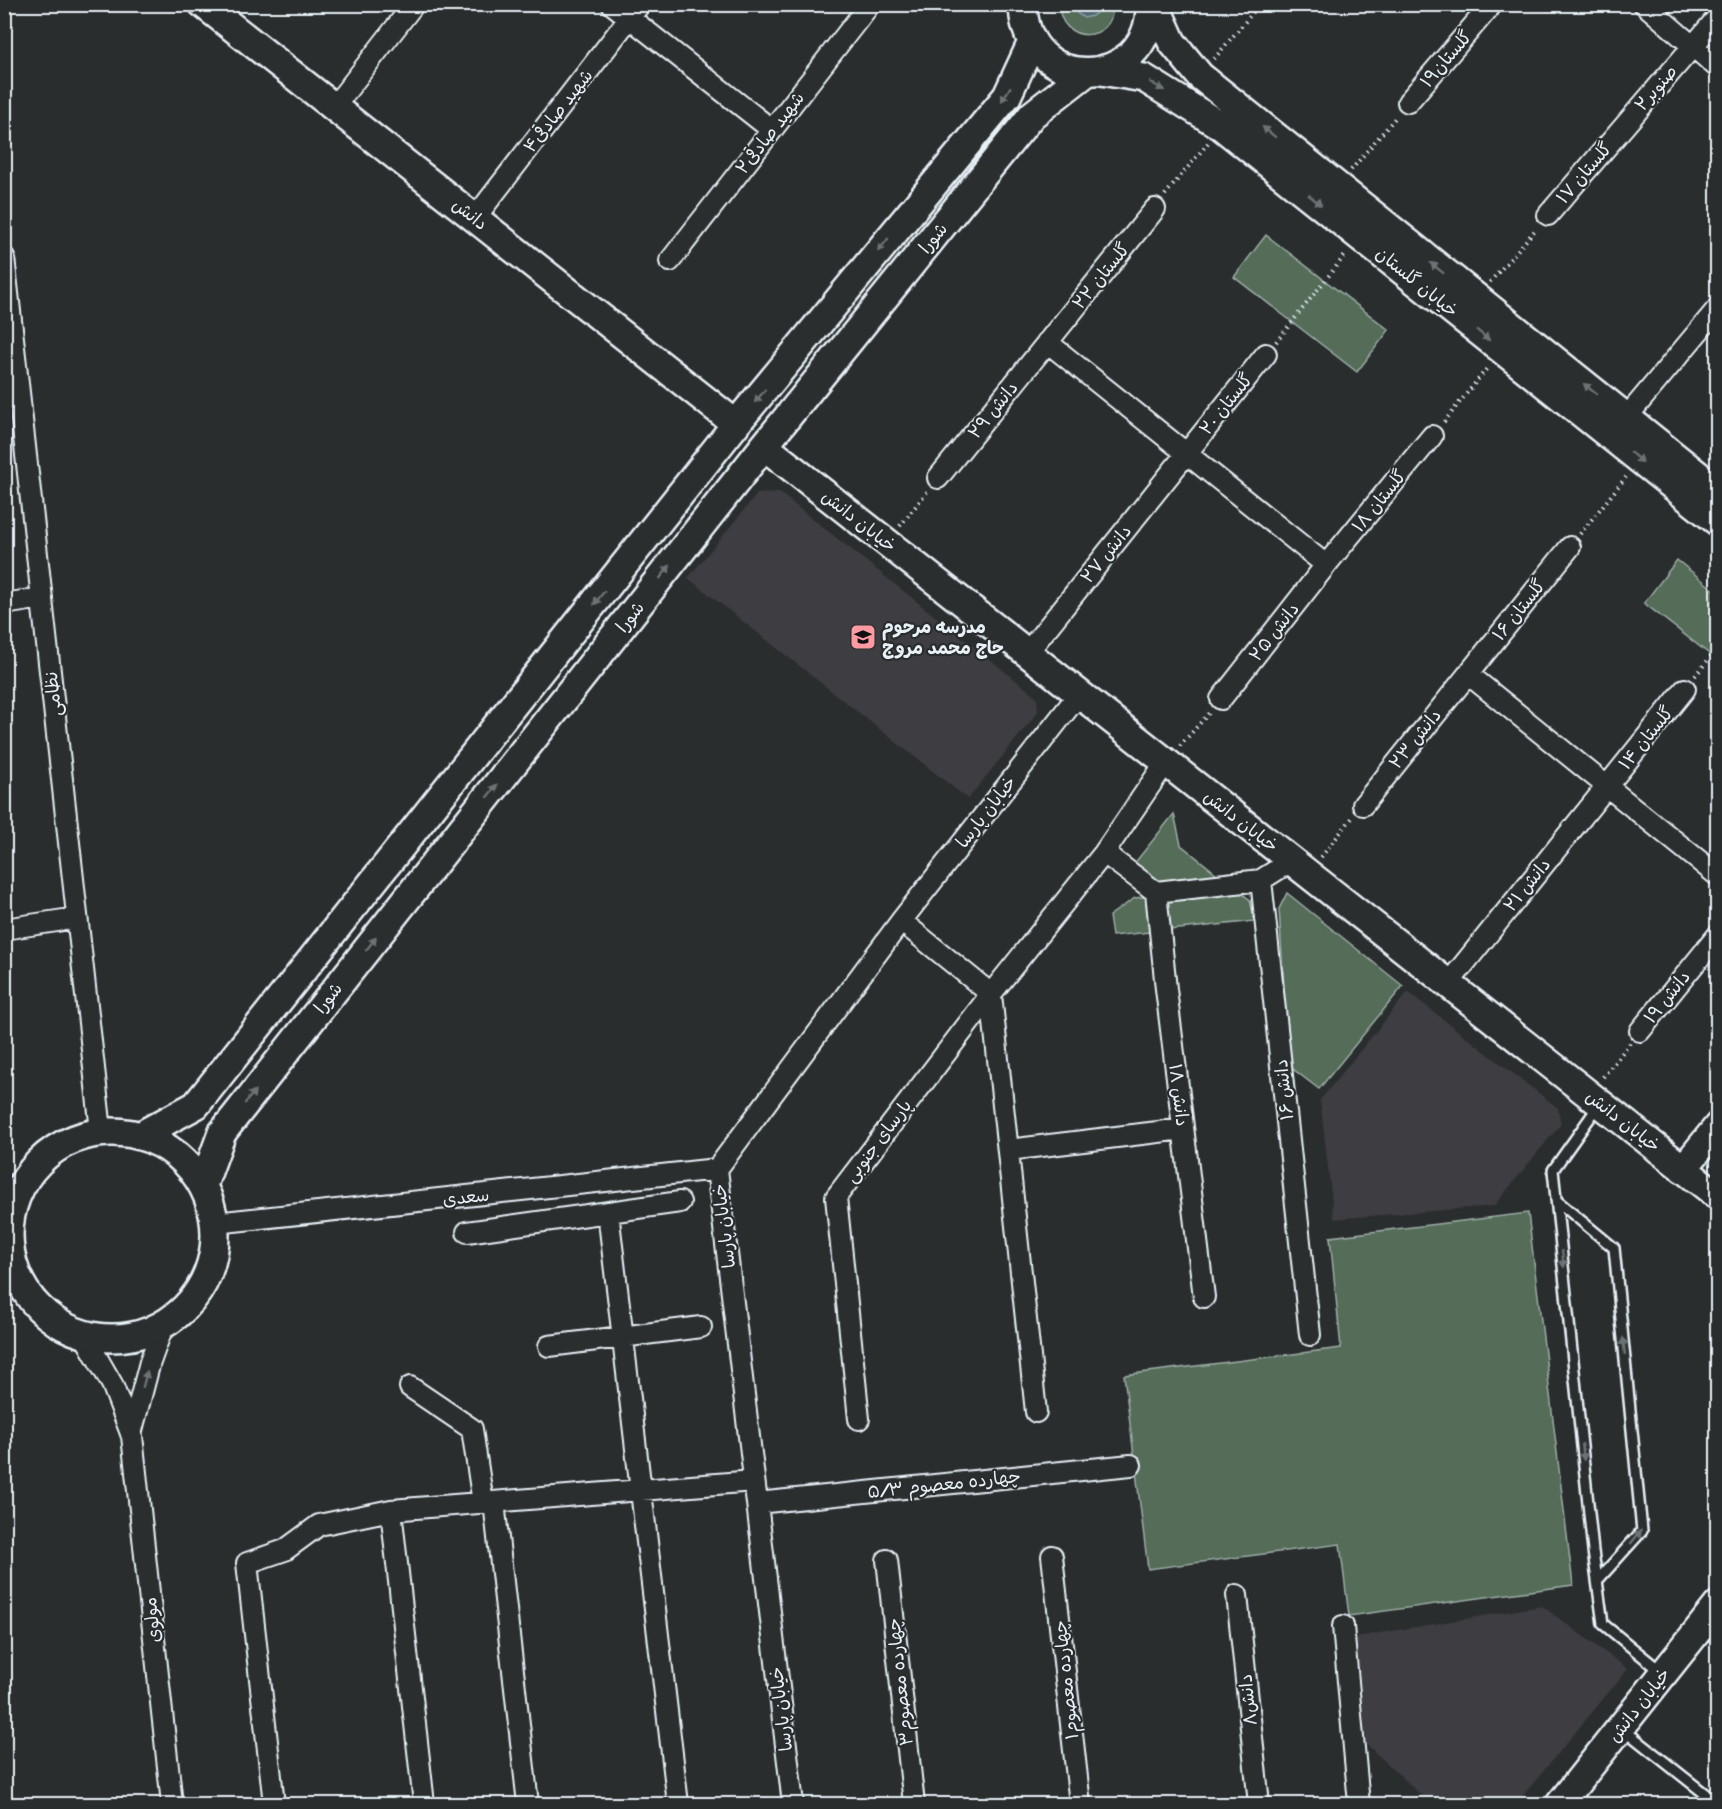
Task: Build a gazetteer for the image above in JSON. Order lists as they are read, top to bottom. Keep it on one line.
{"streets":{"street":["گلستان۱۹","صنوبر۲","شهید صادقی۴","شهید صادقی۲","گلستان ۱۷","دانش","شورا","گلستان ۲۲","خیابان گلستان","گلستان ۲۰","دانش ۲۹","گلستان ۱۸","خیابان دانش","دانش ۲۷","گلستان ۱۶","دانش ۲۵","نظامی","گلستان ۱۴","دانش ۲۳","خیابان پارسا","دانش ۲۱","دانش ۱۹","دانش ۱۶","دانش ۱۸","پارسای جنوبی","سعدی","چهارده معصوم ۵/۳","مولوی","چهارده معصوم۱","چهارده معصوم۳","دانش۸"]},"crossings":[["صنوبر۲","گلستان ۱۷"],["شهید صادقی۴","دانش"],["دانش","شورا"],["شورا","خیابان گلستان"],["شورا","خیابان دانش"],["شورا","نظامی"],["شورا","سعدی"],["گلستان ۲۲","دانش ۲۹"],["گلستان ۲۰","دانش ۲۷"],["گلستان ۱۸","دانش ۲۵"],["خیابان دانش","دانش ۲۷"],["خیابان دانش","خیابان پارسا"],["خیابان دانش","دانش ۲۱"],["خیابان دانش","پارسای جنوبی"],["گلستان ۱۶","دانش ۲۳"],["نظامی","سعدی"],["گلستان ۱۴","دانش ۲۱"],["خیابان پارسا","سعدی"],["خیابان پارسا","چهارده معصوم ۵/۳"]],"places":{"school or university":["مدرسه مرحوم حاج محمد مروج"]}}
